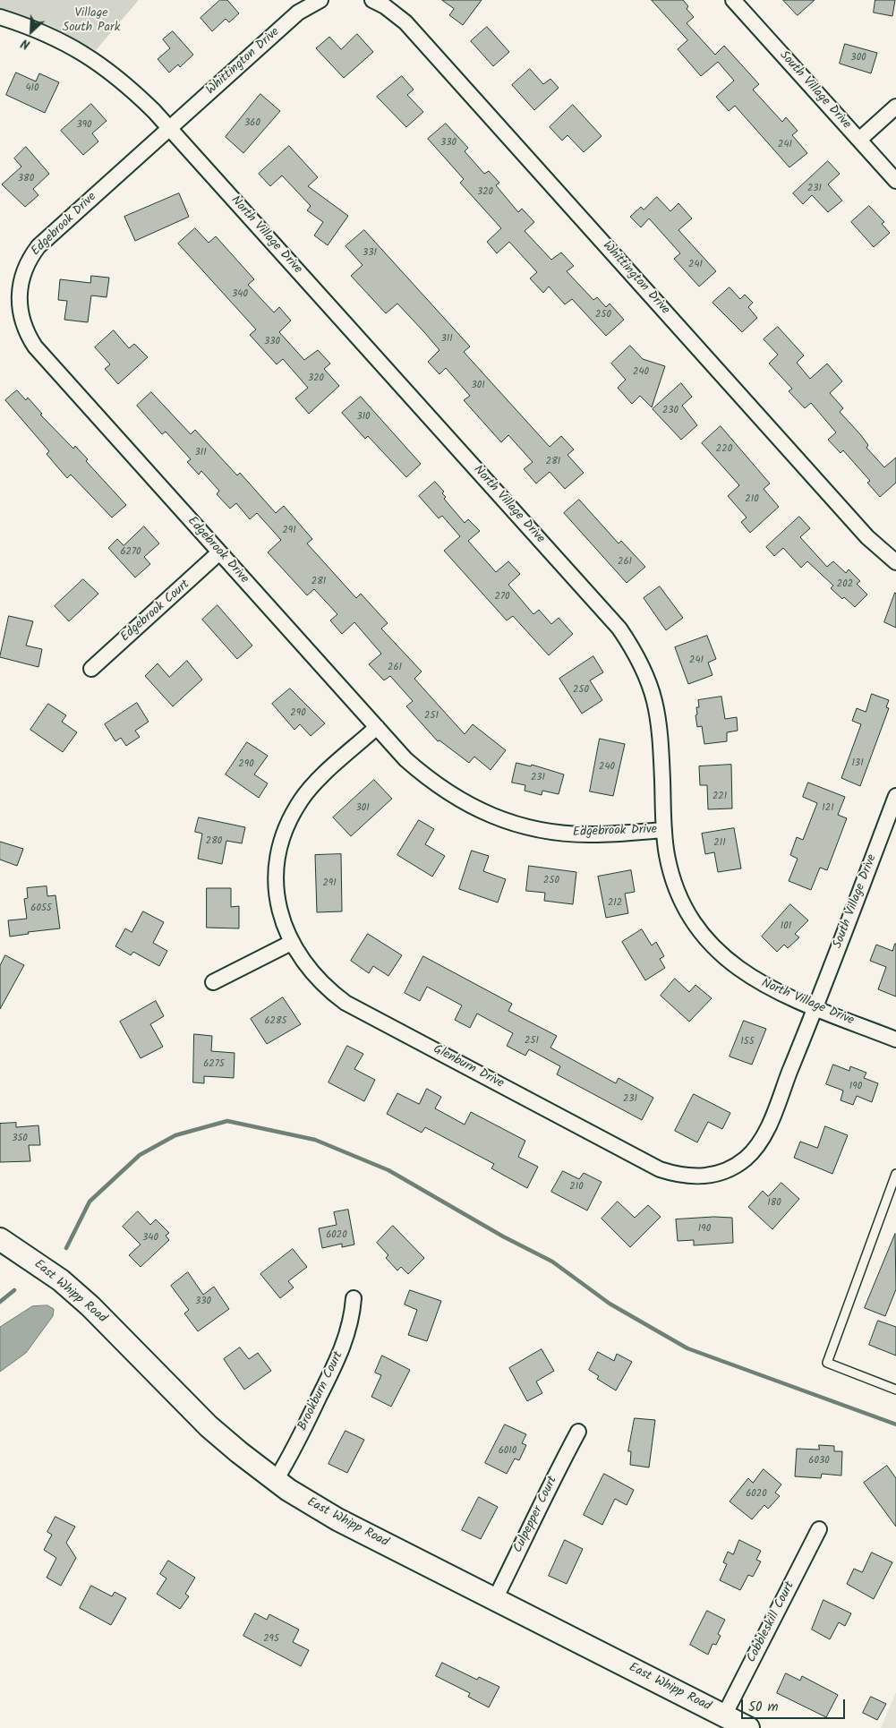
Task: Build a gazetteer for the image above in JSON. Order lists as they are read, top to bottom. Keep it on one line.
{"streets":{"main road":["East Whipp Road"],"street":["Whittington Drive","South Village Drive","Edgebrook Drive","North Village Drive","Edgebrook Court","Glenburn Drive","Brookburn Court","Culpepper Court","Cobbleskill Court"]},"crossings":[["Whittington Drive","Edgebrook Drive"],["Whittington Drive","North Village Drive"],["South Village Drive","North Village Drive"],["South Village Drive","Glenburn Drive"],["Edgebrook Drive","North Village Drive"],["Edgebrook Drive","Edgebrook Court"],["Edgebrook Drive","Glenburn Drive"],["North Village Drive","Glenburn Drive"],["East Whipp Road","Brookburn Court"],["East Whipp Road","Culpepper Court"],["East Whipp Road","Cobbleskill Court"]],"parks":["Village South Park"],"house_numbers":["300","410","360","390","330","241","380","231","320","331","241","340","250","311","330","240","320","301","230","310","220","311","281","210","291","6270","261","281","202","270","241","261","250","290","251","131","290","240","231","221","301","121","280","211","250","291","212","6055","101","6285","251","155","6275","190","231","350","210","180","190","6020","340","330","6010","6030","6020","295"],"scale_bar":"50 m","north":"bottom left"}
